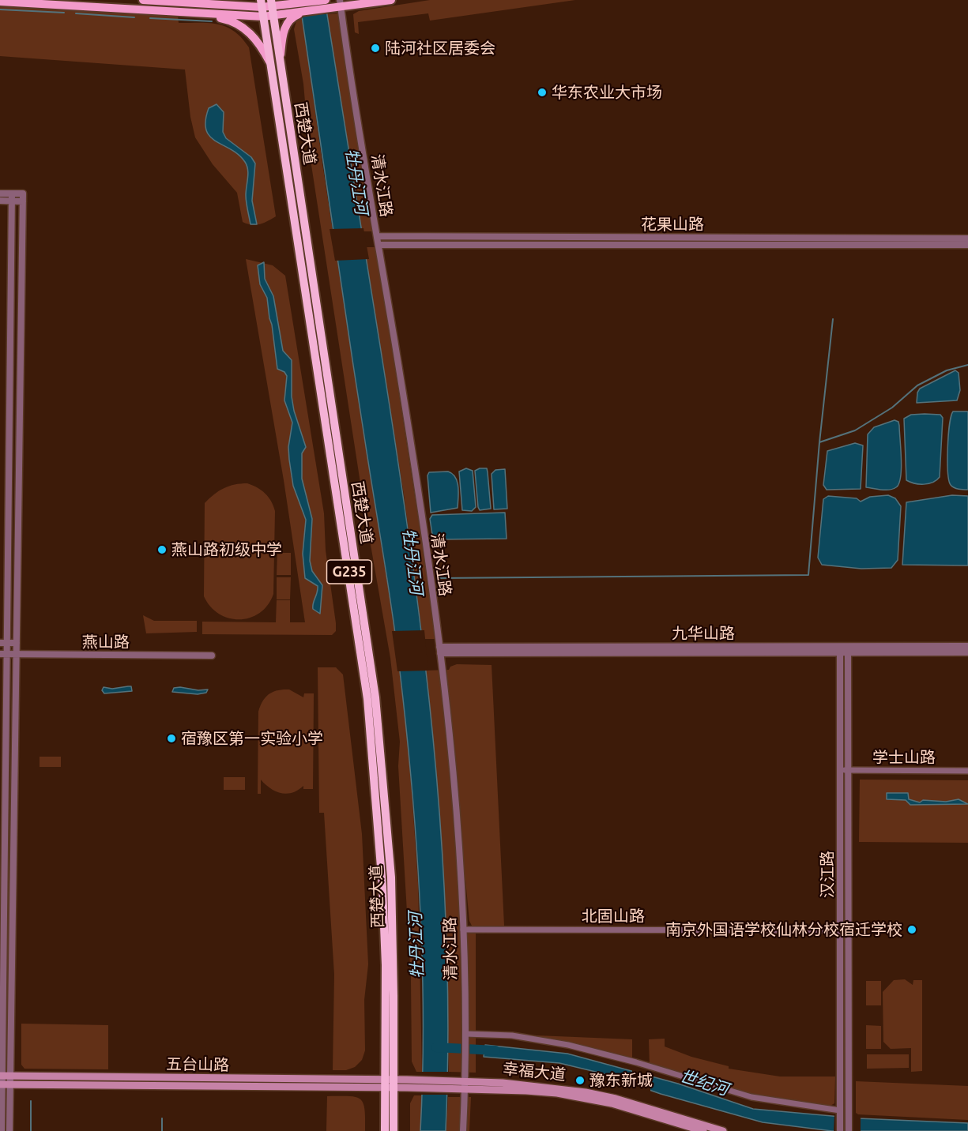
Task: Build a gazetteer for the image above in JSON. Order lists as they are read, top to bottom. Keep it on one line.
{"streets":{"highway":["西楚大道","G235"],"main road":["五台山路","幸福大道"],"street":["清水江路","花果山路","九华山路","燕山路","学士山路","汉江路","北固山路"]},"crossings":[["西楚大道","五台山路"],["西楚大道","幸福大道"],["清水江路","花果山路"],["清水江路","九华山路"],["清水江路","北固山路"],["清水江路","幸福大道"],["九华山路","汉江路"],["学士山路","汉江路"],["汉江路","北固山路"],["五台山路","幸福大道"]],"water":["牡丹江河","世纪河"],"places":["陆河社区居委会","华东农业大市场","燕山路初级中学","宿豫区第一实验小学","南京外国语学校仙林分校宿迁学校","豫东新城"]}
